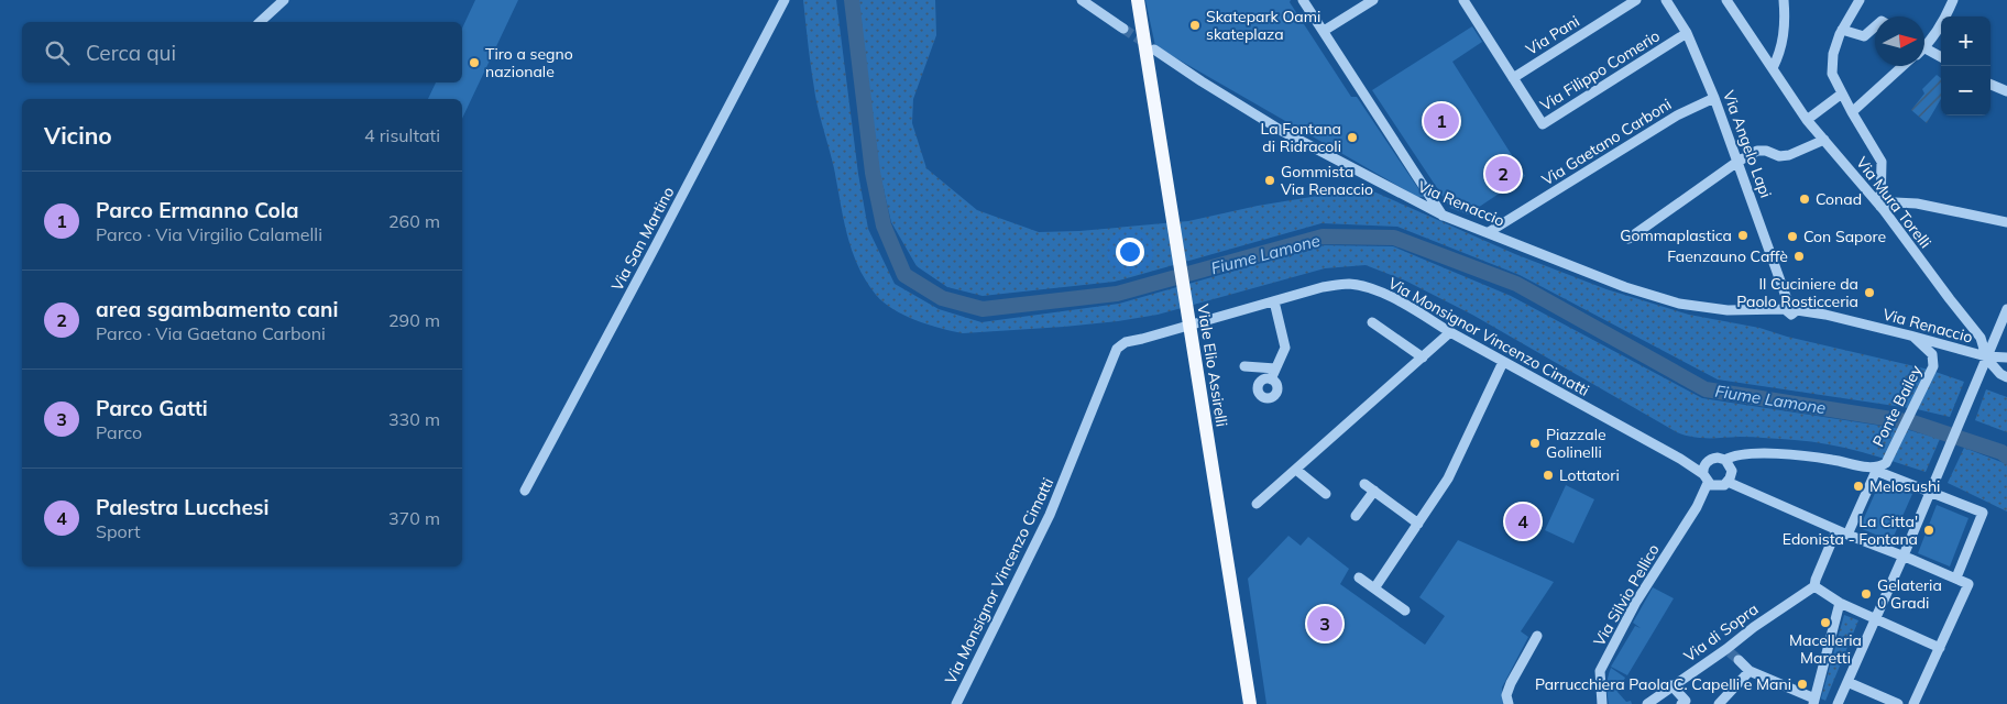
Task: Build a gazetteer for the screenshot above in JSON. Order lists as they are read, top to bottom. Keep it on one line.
{"streets":{"main road":["Viale Elio Assirelli"],"street":["Via Pani","Via Filippo Comerio","Via Gaetano Carboni","Via Angelo Lapi","Via Mura Torelli","Via Renaccio","Via San Martino","Via Monsignor Vincenzo Cimatti","Ponte Bailey","Via Silvio Pellico","Via di Sopra"]},"crossings":[["Via Pani","Via Filippo Comerio"],["Via Filippo Comerio","Via Angelo Lapi"],["Via Gaetano Carboni","Via Angelo Lapi"],["Via Gaetano Carboni","Via Renaccio"],["Via Angelo Lapi","Via Renaccio"],["Via Mura Torelli","Via Renaccio"],["Via Renaccio","Ponte Bailey"],["Via Monsignor Vincenzo Cimatti","Ponte Bailey"],["Via Monsignor Vincenzo Cimatti","Via Silvio Pellico"]],"water":["Fiume Lamone"],"places":["Skatepark Oami skateplaza","Tiro a segno nazionale","La Fontana di Ridracoli","Gommista Via Renaccio","Conad","Gommaplastica","Con Sapore","Faenzauno Caffè","Il Cuciniere da Paolo Rosticceria","Piazzale Golinelli","Lottatori","Melosushi","La Citta' Edonista - Fontana","Gelateria 0 Gradi","Macelleria Maretti","Parrucchiera Paola C. Capelli e Mani"],"north":"right","page":{"map_buttons":["+","−"],"search":"Cerca qui","heading":["Vicino","4 risultati"],"pins":["1","2","4","3"],"list":[{"mark":"1","name":"Parco Ermanno Cola","note":"Parco · Via Virgilio Calamelli","value":"260 m"},{"mark":"2","name":"area sgambamento cani","note":"Parco · Via Gaetano Carboni","value":"290 m"},{"mark":"3","name":"Parco Gatti","note":"Parco","value":"330 m"},{"mark":"4","name":"Palestra Lucchesi","note":"Sport","value":"370 m"}]}}
